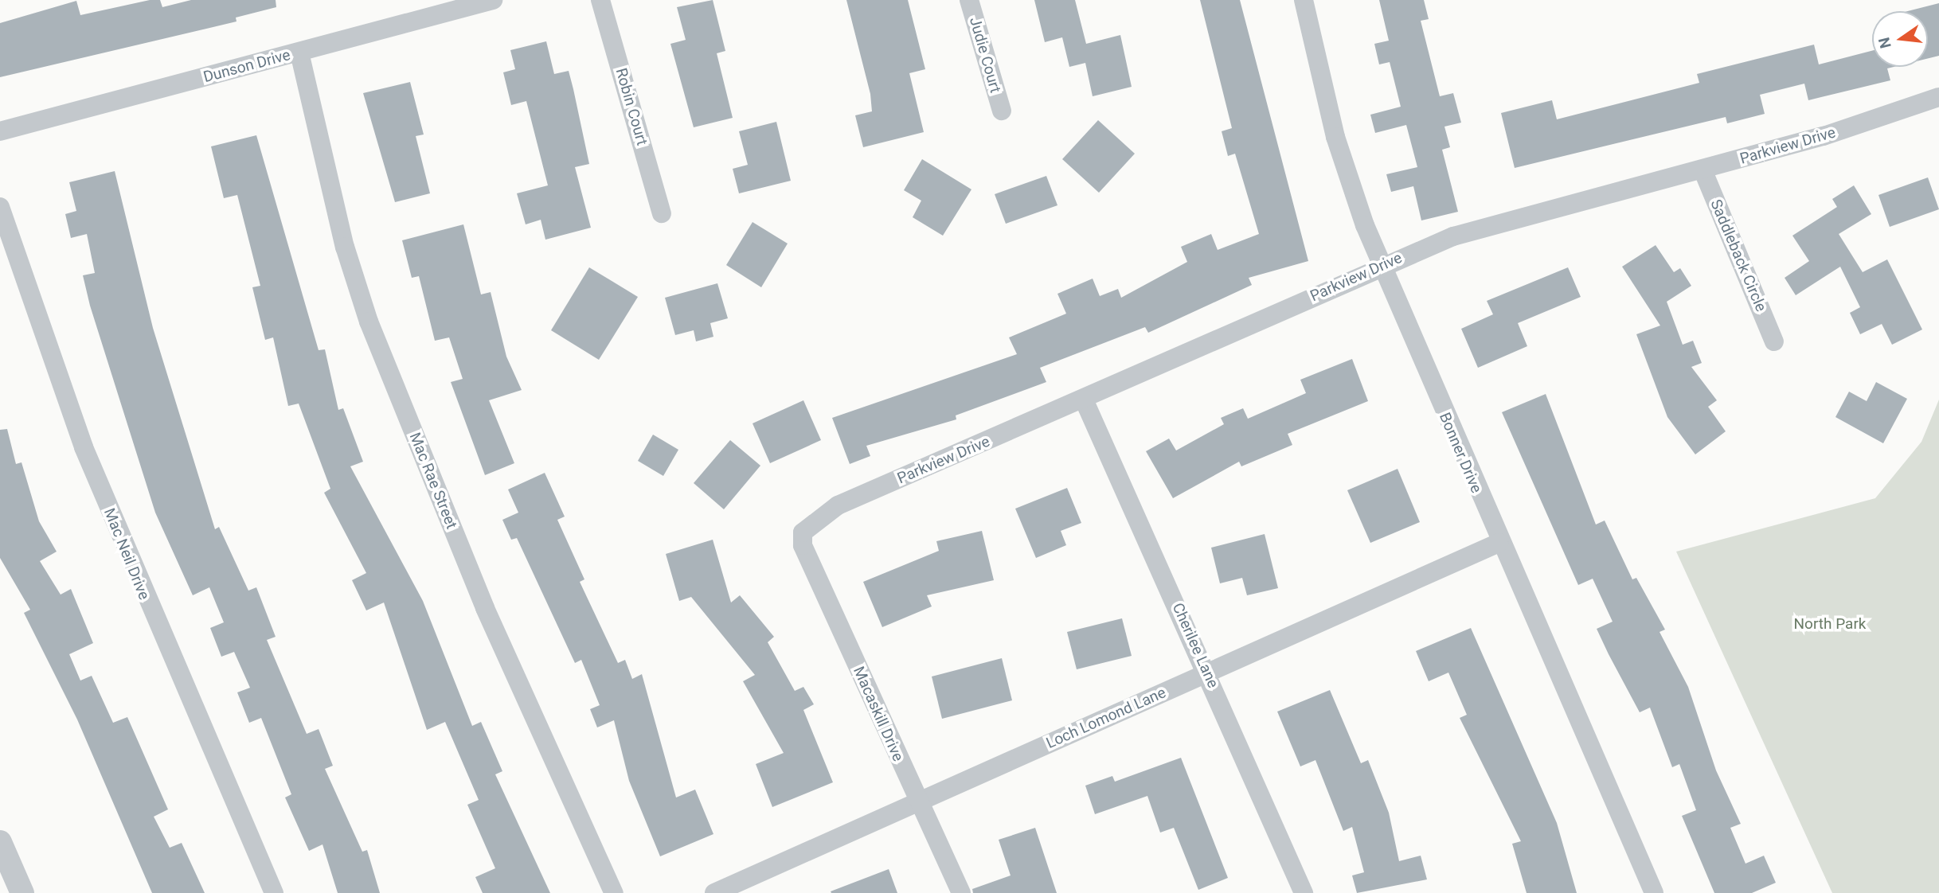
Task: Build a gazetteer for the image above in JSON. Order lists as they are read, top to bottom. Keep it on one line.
{"streets":{"street":["Judie Court","Dunson Drive","Robin Court","Parkview Drive","Saddleback Circle","Bonner Drive","Mac Rae Street","Mac Neil Drive","Cherilee Lane","Macaskill Drive","Loch Lomond Lane"]},"crossings":[["Dunson Drive","Mac Rae Street"],["Parkview Drive","Saddleback Circle"],["Parkview Drive","Bonner Drive"],["Parkview Drive","Cherilee Lane"],["Parkview Drive","Macaskill Drive"],["Bonner Drive","Loch Lomond Lane"],["Cherilee Lane","Loch Lomond Lane"],["Macaskill Drive","Loch Lomond Lane"]],"parks":["North Park"],"north":"left"}
